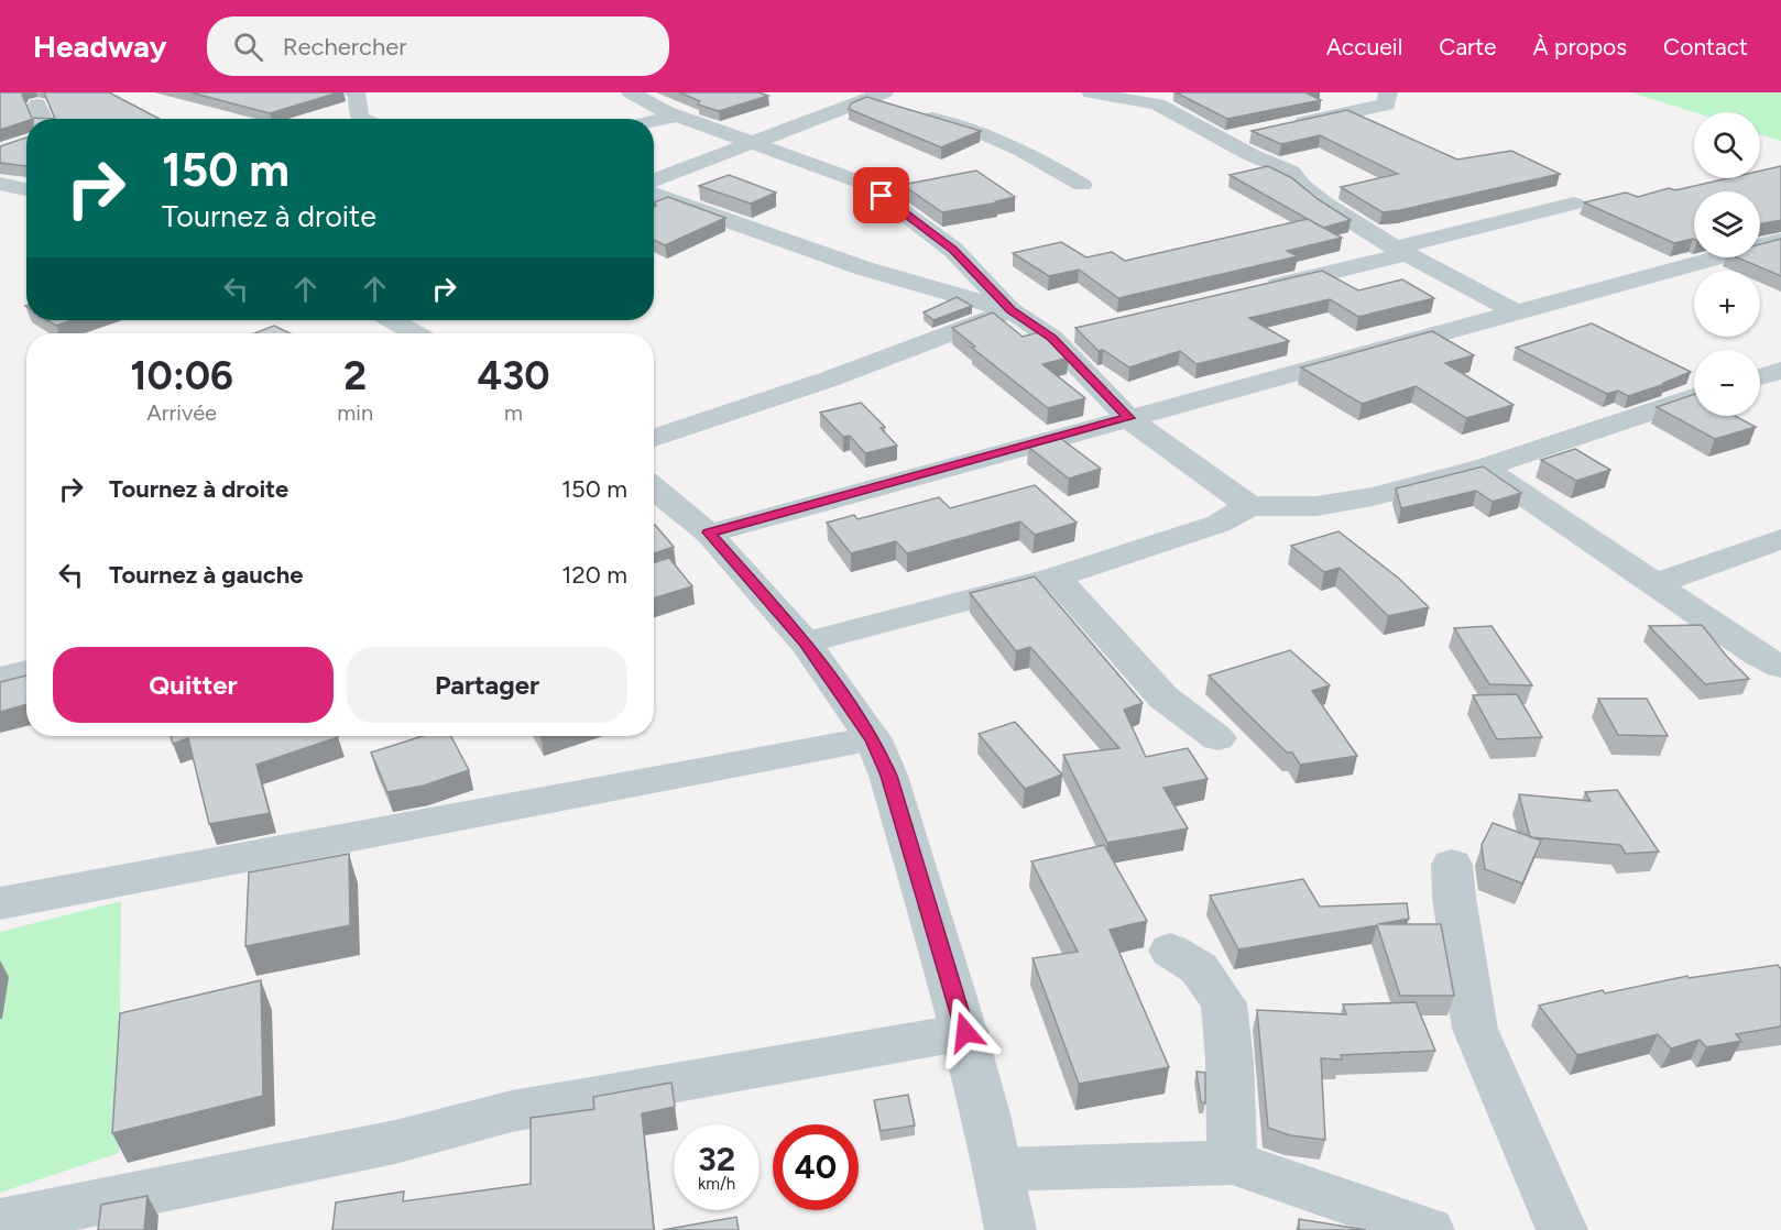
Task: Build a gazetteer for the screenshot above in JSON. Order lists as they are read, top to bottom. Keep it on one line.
{"page":{"header":"Headway","search":"Rechercher","nav":["Accueil","Carte","À propos","Contact"],"map_buttons":["+","−"],"turn":["150 m","Tournez à droite"],"eta":["10:06","Arrivée","2","min","430","m"],"list":[{"name":"Tournez à droite","value":"150 m"},{"name":"Tournez à gauche","value":"120 m"}],"buttons":["Quitter","Partager"],"speed":"32 km/h","limit":"40"}}
